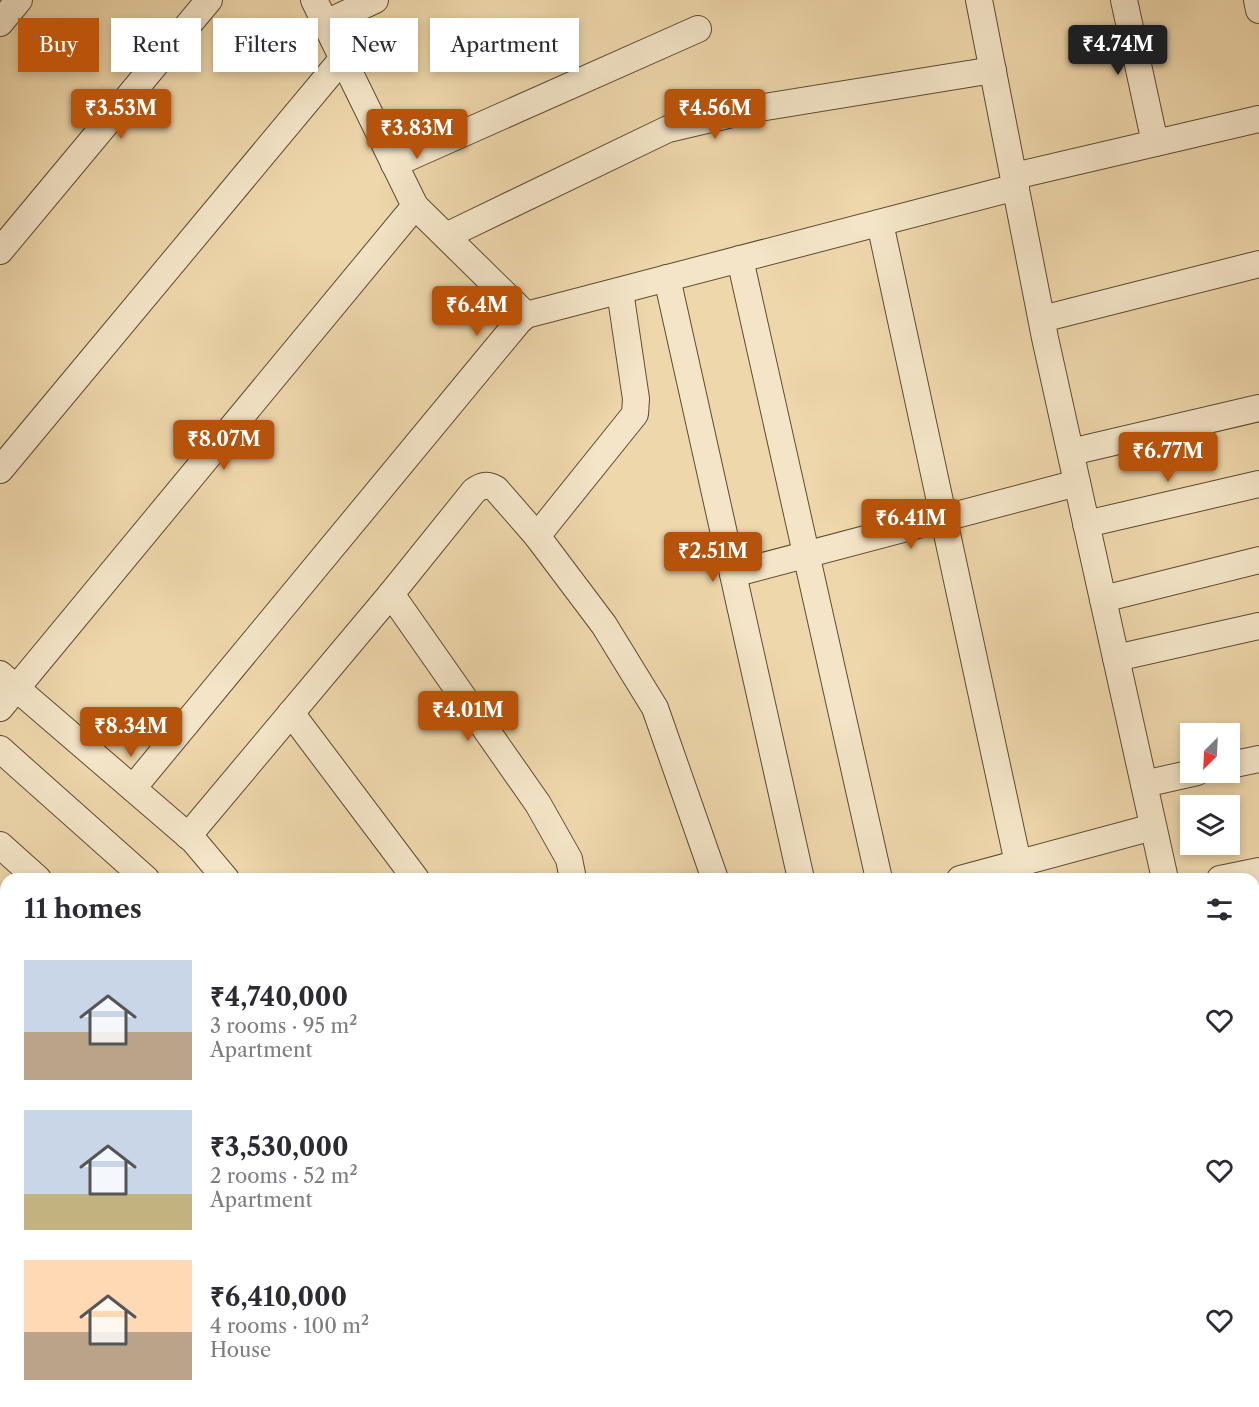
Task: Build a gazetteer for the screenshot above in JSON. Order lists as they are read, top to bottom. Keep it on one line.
{"north":"bottom left","page":{"chip":["Buy","Rent","Filters","New","Apartment"],"price":["₹4.74M","₹3.53M","₹4.56M","₹3.83M","₹6.4M","₹8.07M","₹6.77M","₹6.41M","₹2.51M","₹4.01M","₹8.34M"],"heading":"11 homes","list":[{"name":"₹4,740,000","note":"3 rooms · 95 m² · Apartment"},{"name":"₹3,530,000","note":"2 rooms · 52 m² · Apartment"},{"name":"₹6,410,000","note":"4 rooms · 100 m² · House"}]}}
